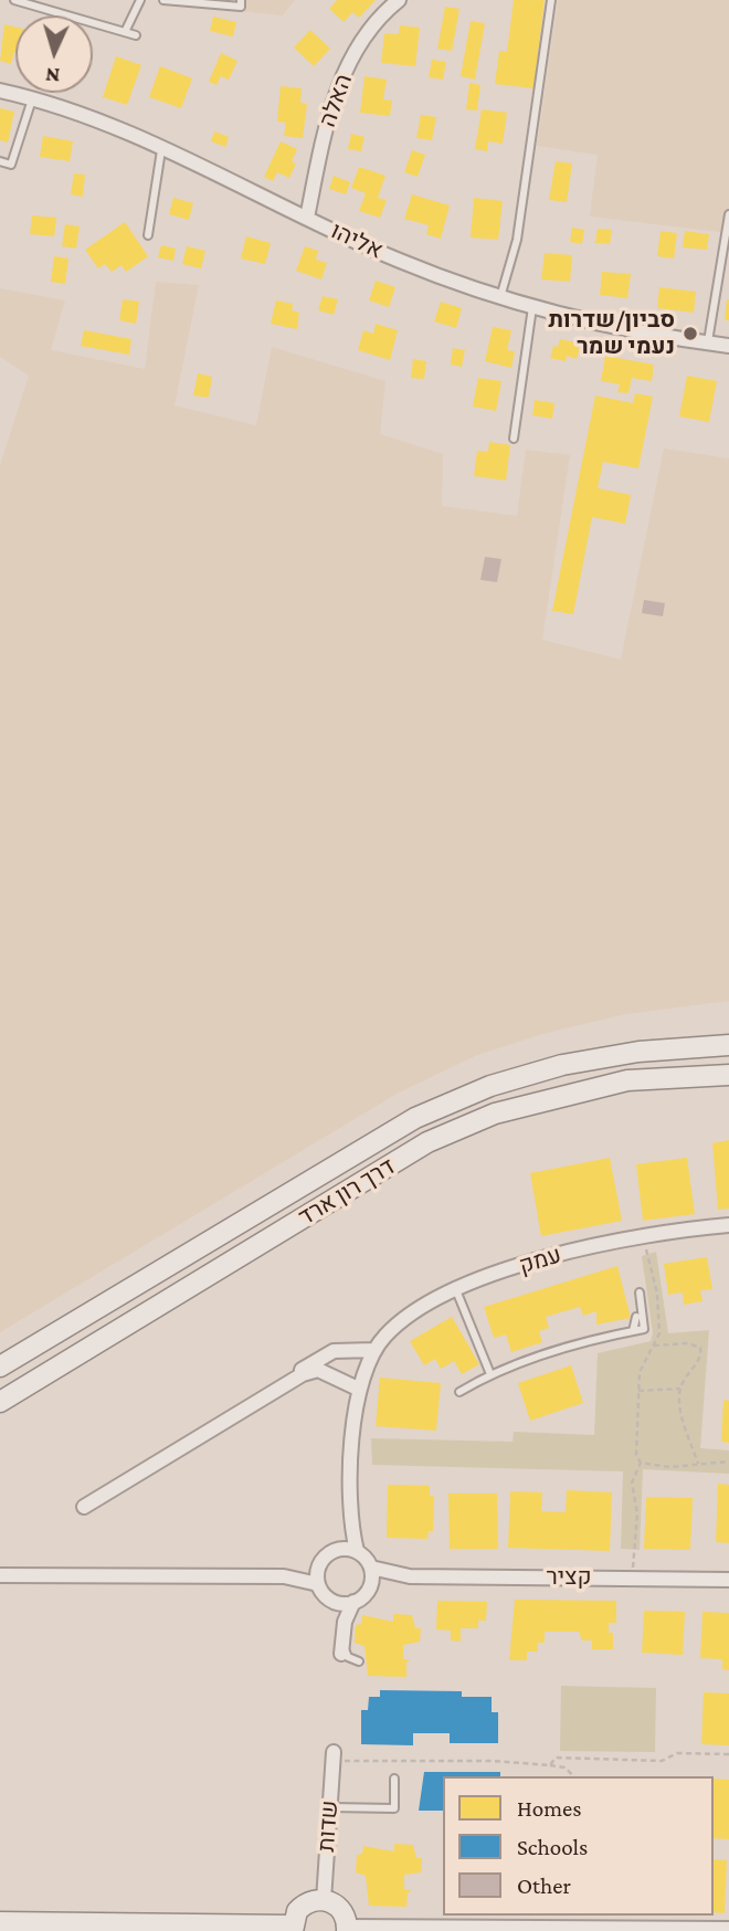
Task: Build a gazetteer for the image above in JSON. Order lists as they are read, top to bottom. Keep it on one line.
{"streets":{"main road":["דרך רון ארד"],"street":["האלה","אליהו","עמק","קציר","שדות"]},"crossings":[["האלה","אליהו"],["עמק","קציר"]],"places":["סביון/שדרות נעמי שמר"],"legend":["Homes","Schools","Other"],"north":"bottom"}
